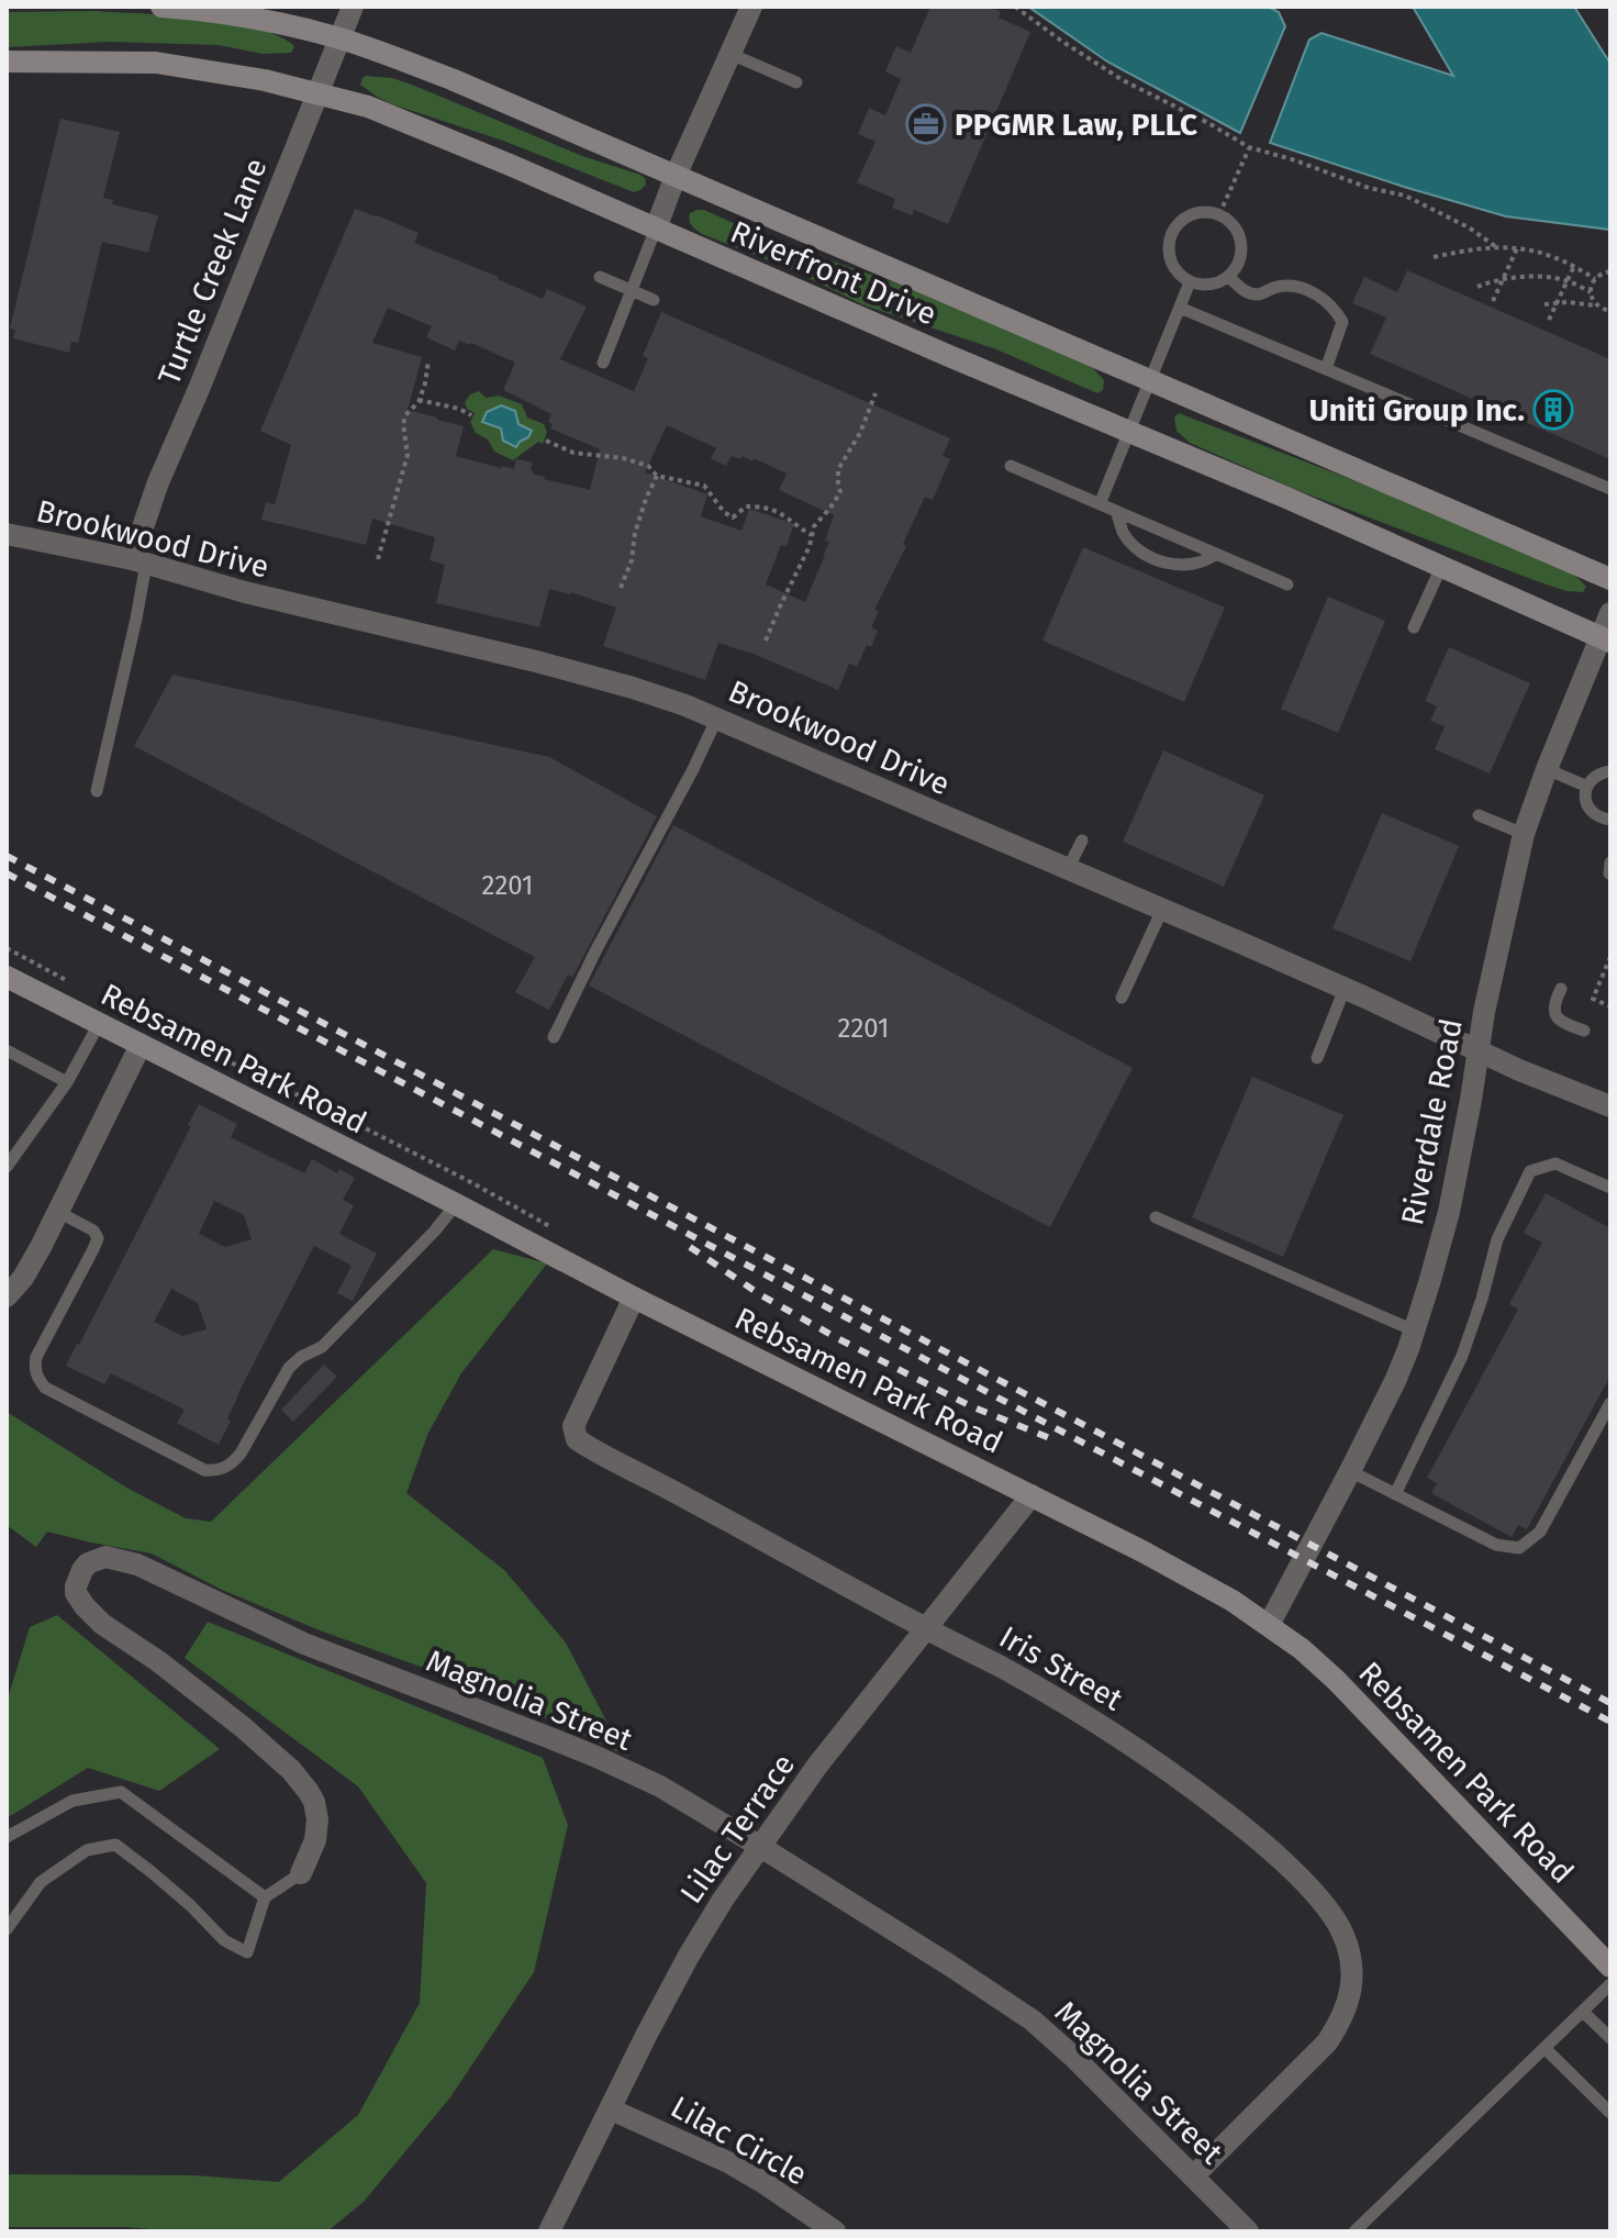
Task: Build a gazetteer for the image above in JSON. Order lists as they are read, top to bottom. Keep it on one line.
{"streets":{"street":["Turtle Creek Lane","Riverfront Drive","Brookwood Drive","Rebsamen Park Road","Riverdale Road","Iris Street","Magnolia Street","Lilac Terrace","Lilac Circle"]},"crossings":[["Turtle Creek Lane","Riverfront Drive"],["Turtle Creek Lane","Brookwood Drive"],["Riverfront Drive","Riverdale Road"],["Brookwood Drive","Riverdale Road"],["Rebsamen Park Road","Riverdale Road"],["Rebsamen Park Road","Iris Street"],["Rebsamen Park Road","Lilac Terrace"],["Iris Street","Magnolia Street"],["Iris Street","Lilac Terrace"],["Magnolia Street","Lilac Terrace"],["Lilac Terrace","Lilac Circle"]],"places":{"office":["PPGMR Law, PLLC"],"building":["Uniti Group Inc."]},"house_numbers":["2201","2201"]}
